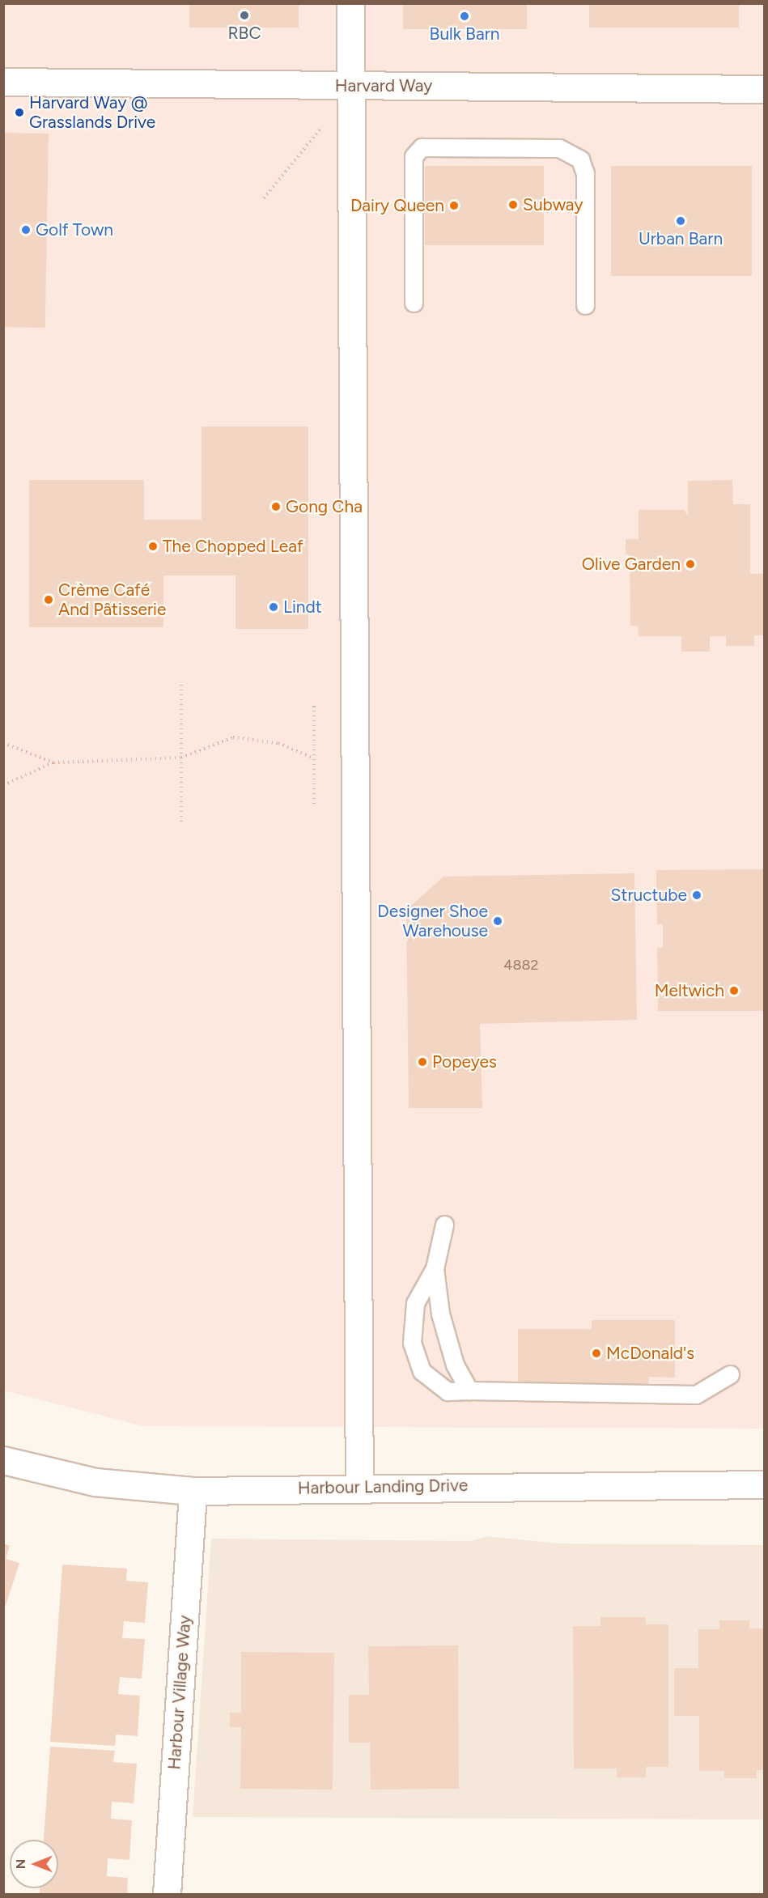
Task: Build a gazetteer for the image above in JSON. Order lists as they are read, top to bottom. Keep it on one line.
{"streets":{"street":["Harvard Way","Harbour Landing Drive","Harbour Village Way"]},"crossings":[["Harbour Landing Drive","Harbour Village Way"]],"places":["RBC","Bulk Barn","Harvard Way @ Grasslands Drive","Subway","Dairy Queen","Urban Barn","Golf Town","Gong Cha","The Chopped Leaf","Olive Garden","Crème Café And Pâtisserie","Lindt","Structube","Designer Shoe Warehouse","Meltwich","Popeyes","McDonald's"],"house_numbers":["4882"],"north":"left"}
